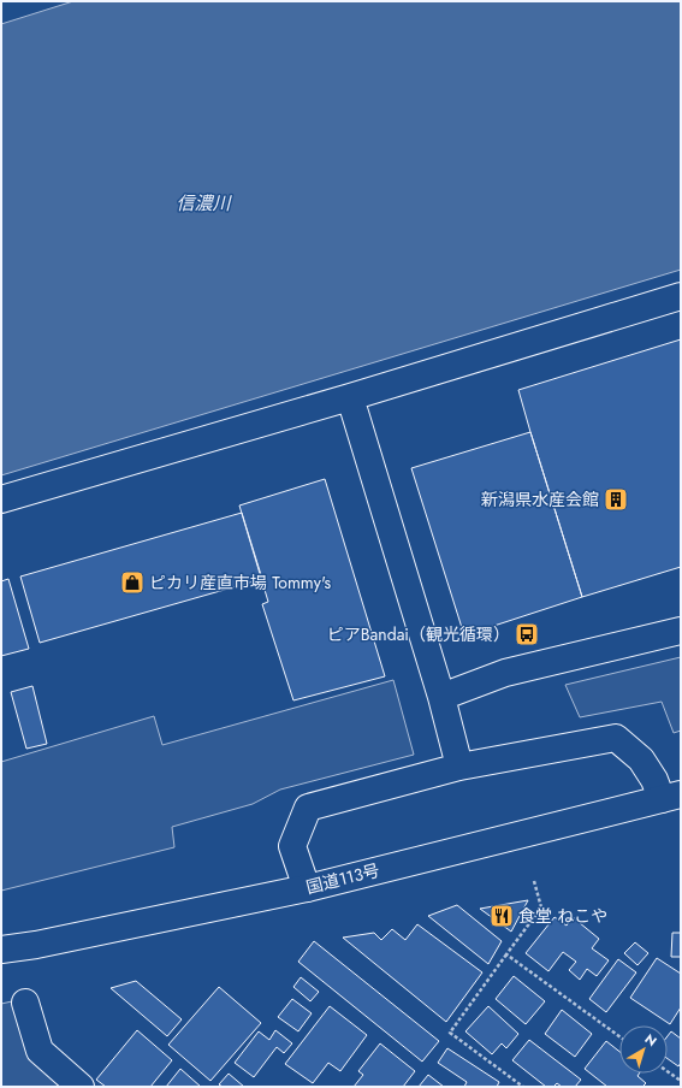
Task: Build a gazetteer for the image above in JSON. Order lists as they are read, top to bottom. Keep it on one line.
{"streets":{"main road":["国道113号"]},"water":["信濃川"],"places":{"building":["新潟県水産会館"],"shop":["ピカリ産直市場 Tommy's"],"bus stop":["ピアBandai（観光循環）"],"restaurant":["食堂 ねこや"]},"north":"top right"}
